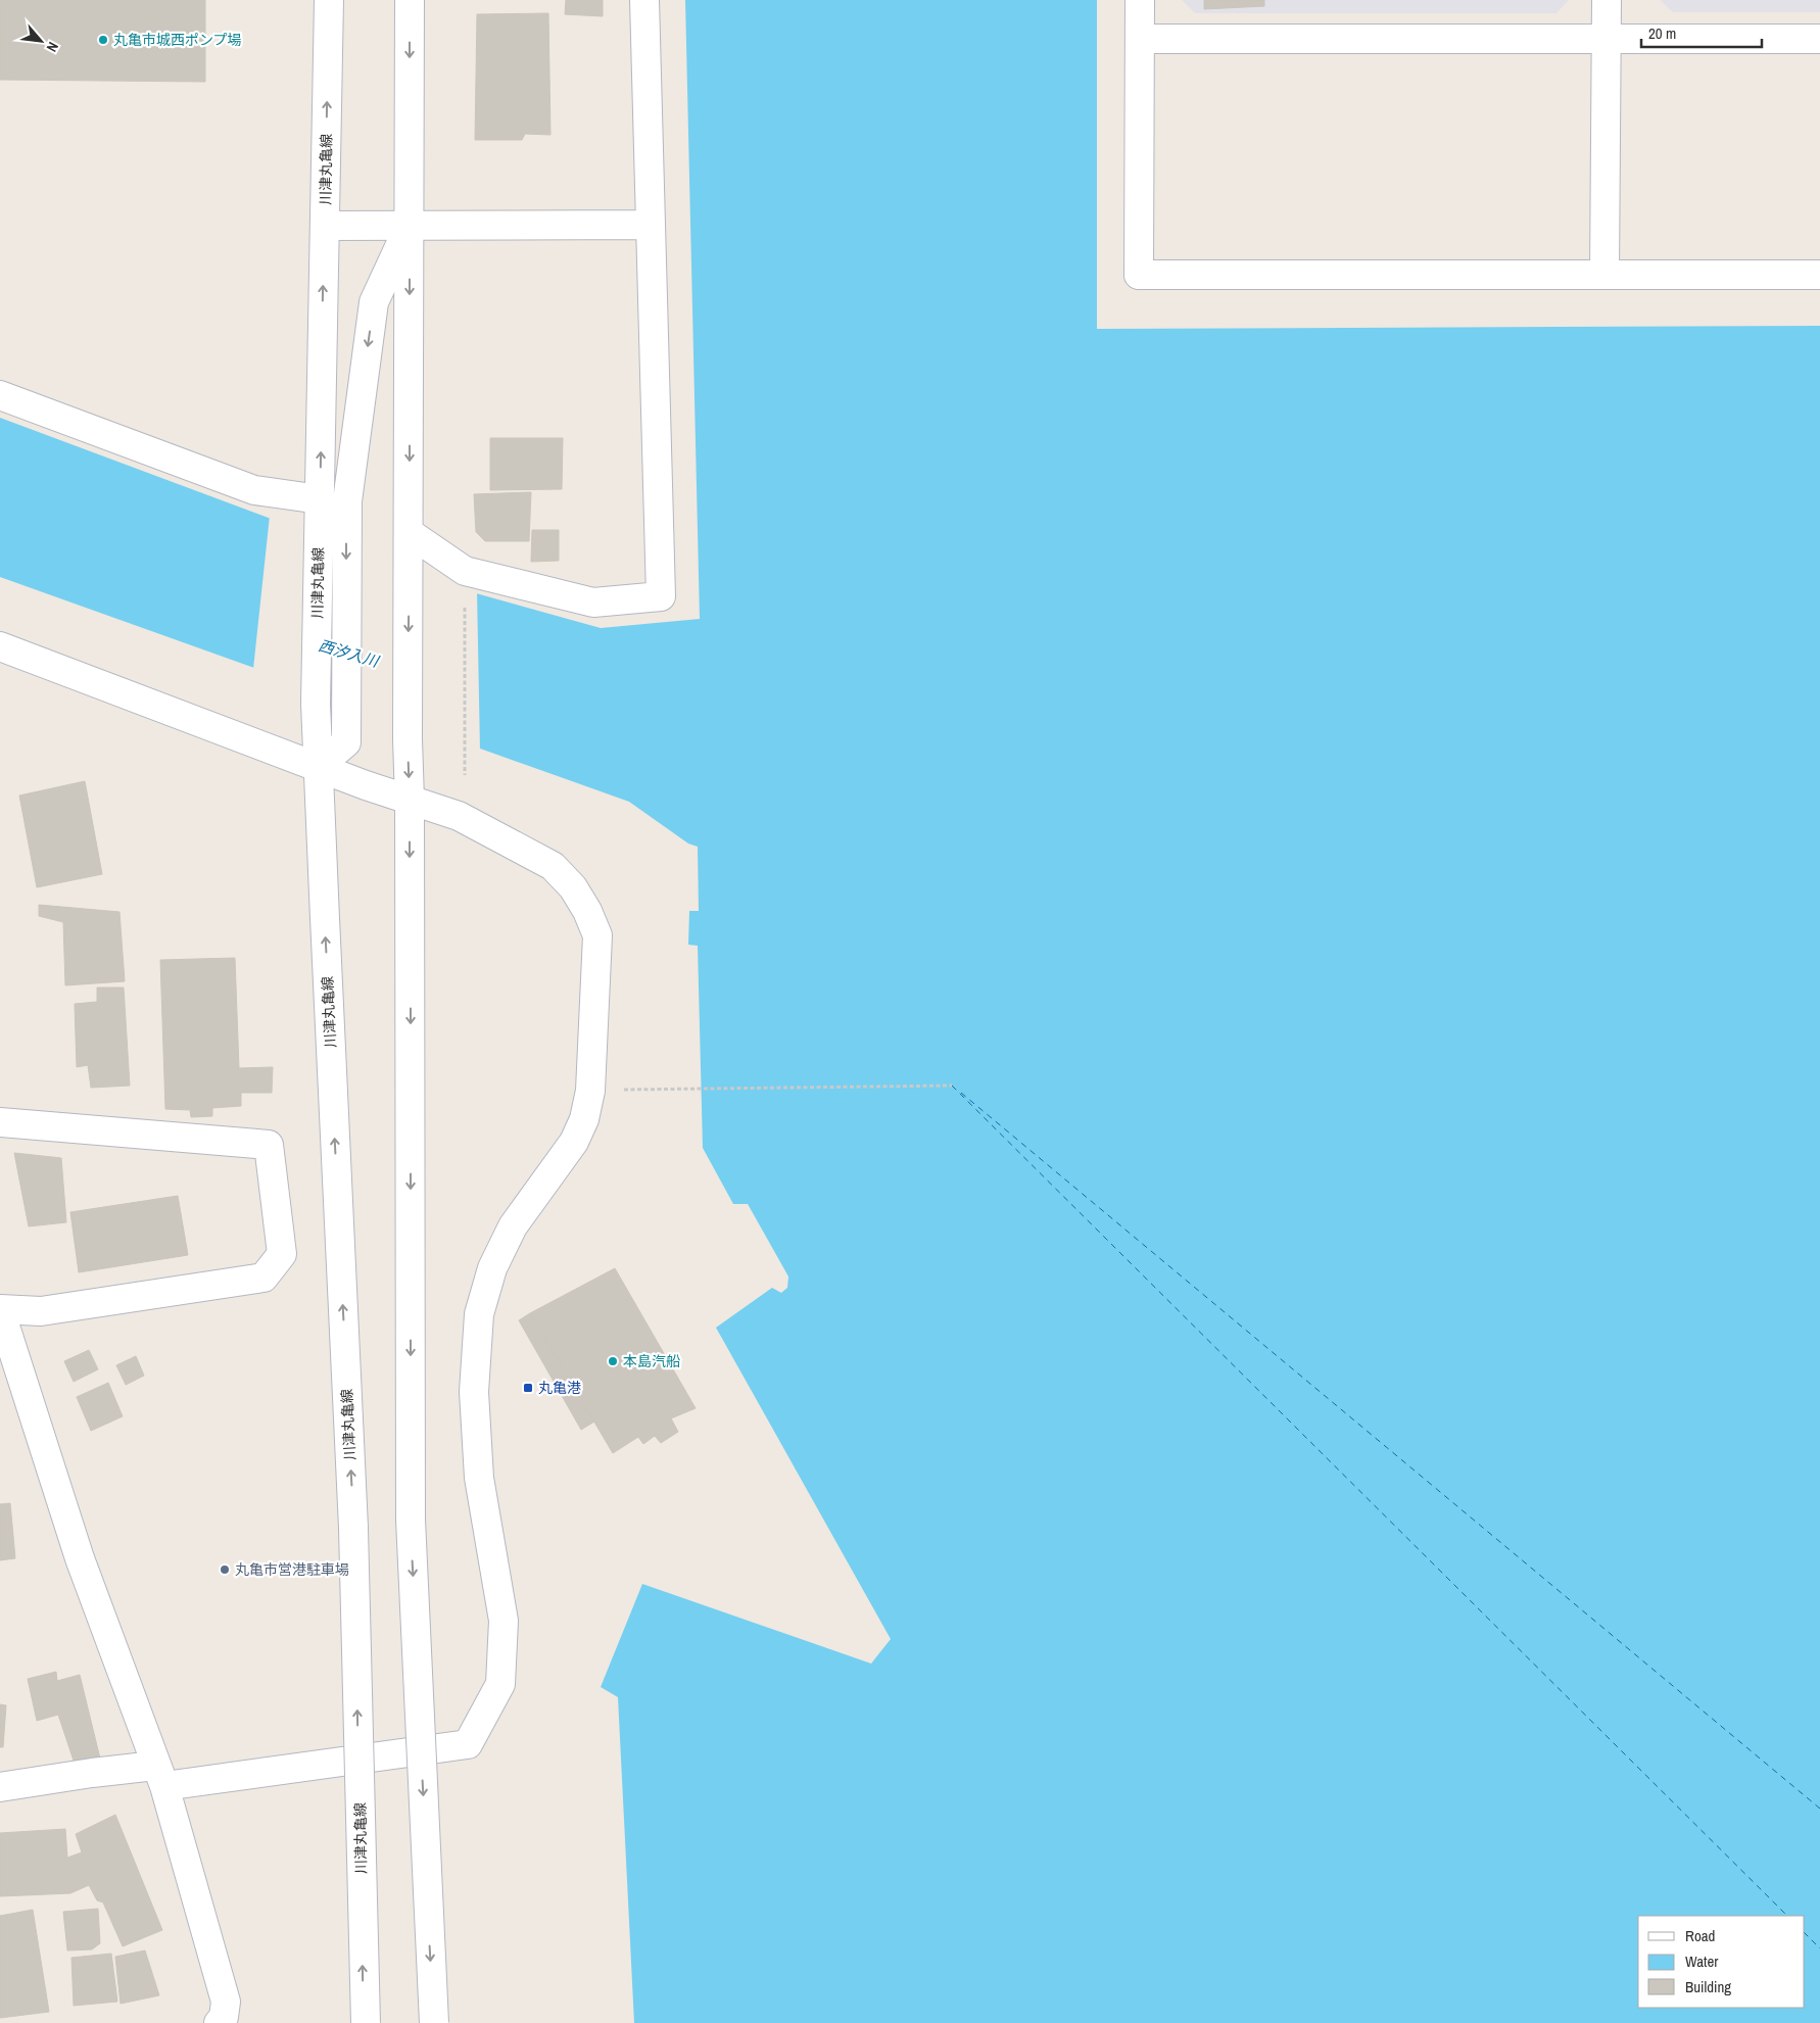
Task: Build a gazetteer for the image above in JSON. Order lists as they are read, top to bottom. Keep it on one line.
{"streets":{"street":["川津丸亀線"]},"water":["西汐入川"],"places":{"other":["丸亀市城西ポンプ場","本島汽船","丸亀市営港駐車場"],"transit":["丸亀港"]},"legend":["Road","Water","Building"],"scale_bar":"20 m","north":"bottom right"}
